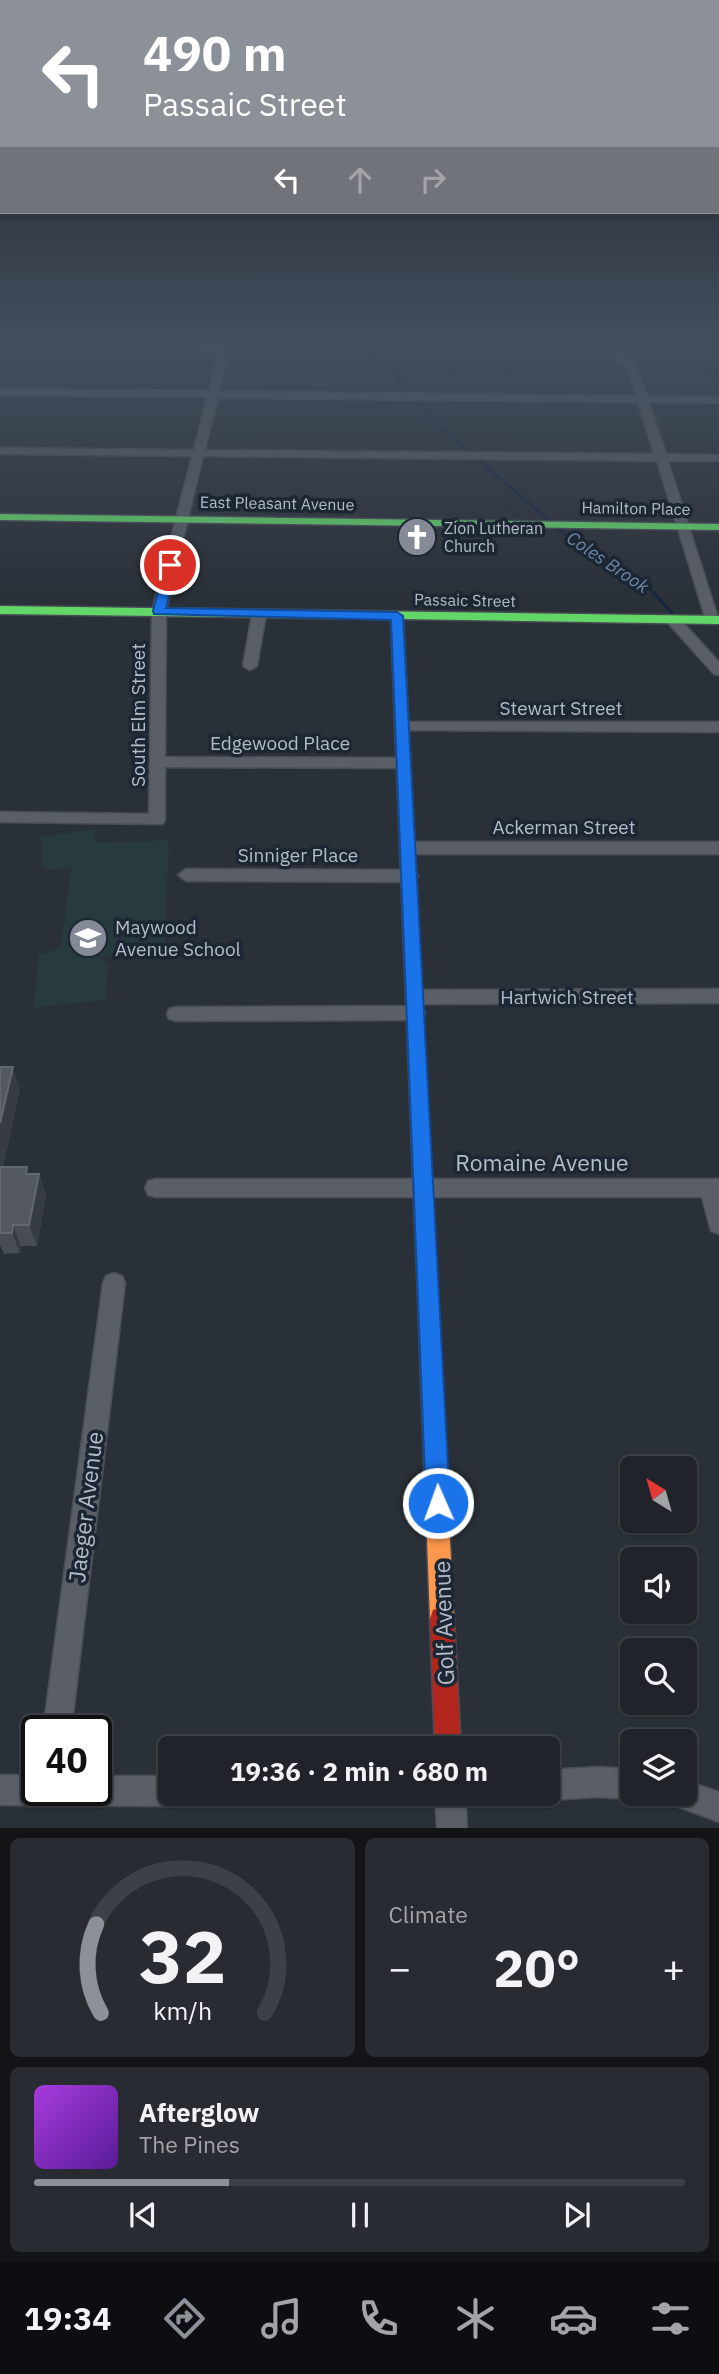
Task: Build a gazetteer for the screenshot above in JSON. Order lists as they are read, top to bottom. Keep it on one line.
{"streets":{"street":["East Pleasant Avenue","Hamilton Place","Passaic Street","Stewart Street","South Elm Street","Edgewood Place","Ackerman Street","Sinniger Place","Hartwich Street","Romaine Avenue","Jaeger Avenue","Golf Avenue"]},"crossings":[["East Pleasant Avenue","Hamilton Place"],["East Pleasant Avenue","South Elm Street"],["Passaic Street","South Elm Street"],["Passaic Street","Golf Avenue"],["Stewart Street","Golf Avenue"],["South Elm Street","Edgewood Place"],["Edgewood Place","Golf Avenue"],["Ackerman Street","Golf Avenue"],["Sinniger Place","Golf Avenue"],["Hartwich Street","Golf Avenue"],["Romaine Avenue","Golf Avenue"]],"water":["Coles Brook"],"places":{"church":["Zion Lutheran Church"],"school or university":["Maywood Avenue School"]},"north":"top left","page":{"turn":["490 m","Passaic Street"],"limit":"40","trip":"19:36 · 2 min · 680 m","tile":"Climate","heat":["−","20°","+"],"song":["Afterglow","The Pines"],"tabs":"19:34","gauge":["32","km/h"]}}
